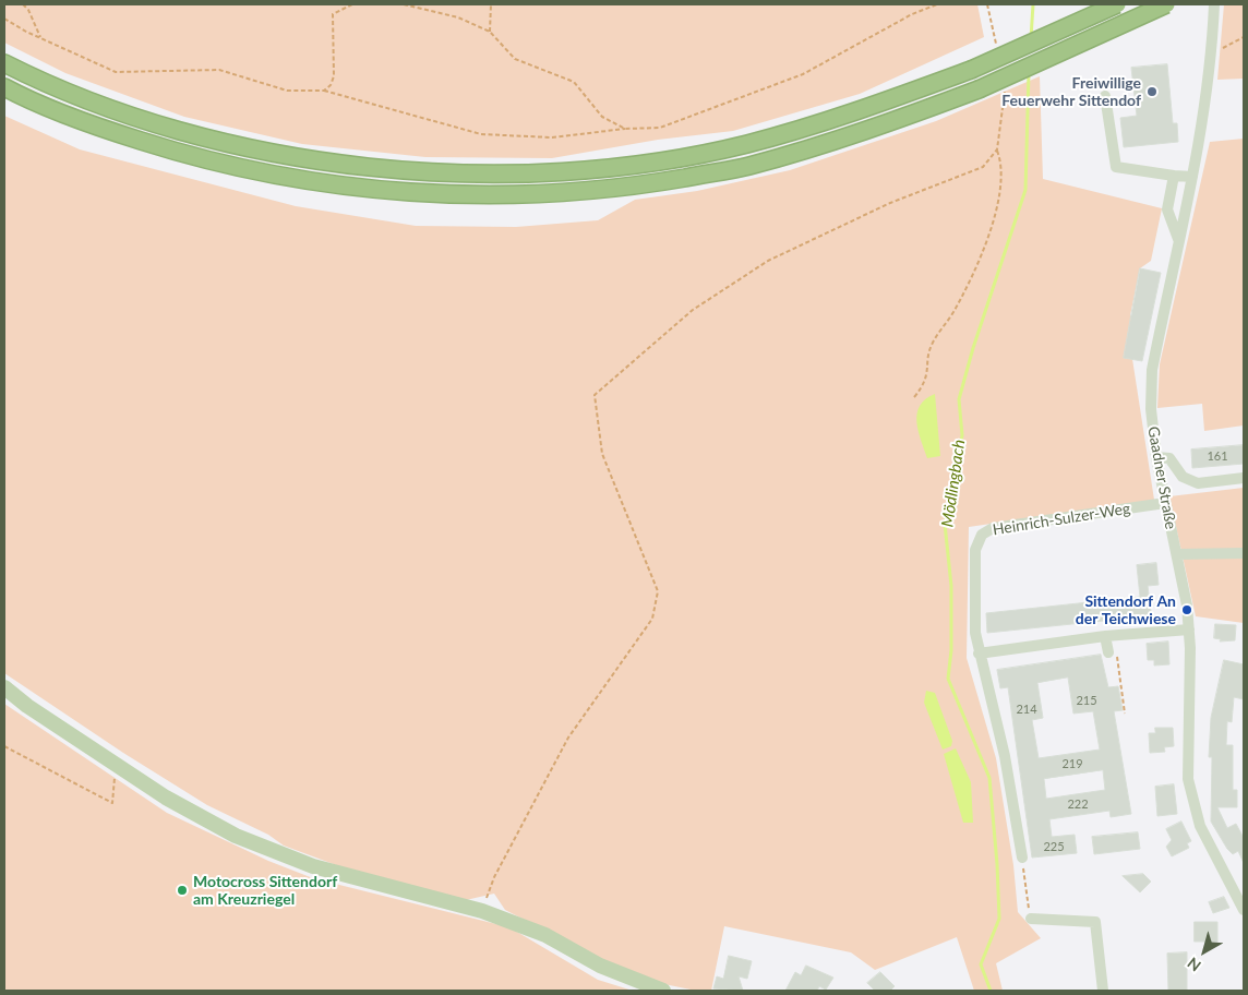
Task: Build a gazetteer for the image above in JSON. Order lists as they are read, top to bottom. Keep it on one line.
{"streets":{"street":["Gaadner Straße","Heinrich-Sulzer-Weg"]},"crossings":[["Gaadner Straße","Heinrich-Sulzer-Weg"]],"water":["Mödlingbach"],"places":["Freiwillige Feuerwehr Sittendof","Sittendorf An der Teichwiese","Motocross Sittendorf am Kreuzriegel"],"house_numbers":["161","215","214","219","222","225"],"north":"bottom left"}
